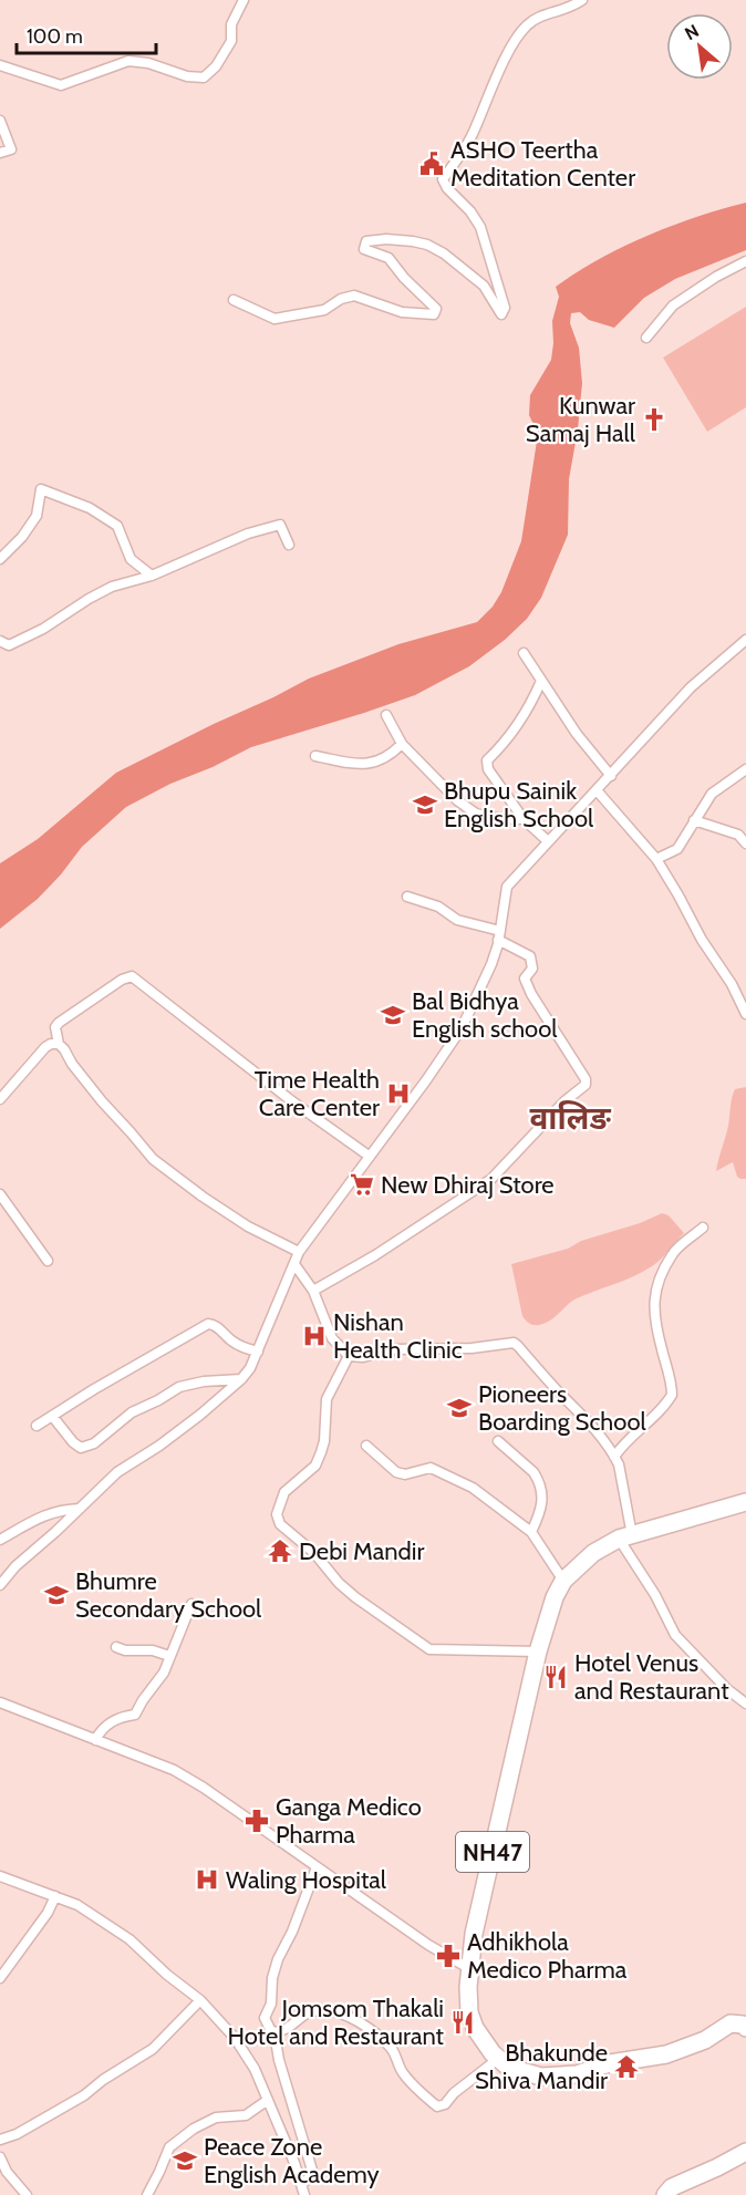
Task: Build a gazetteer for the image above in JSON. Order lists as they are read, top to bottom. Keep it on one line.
{"streets":{"highway":["NH47"]},"districts":["वालिङ"],"places":{"public building":["ASHO Teertha Meditation Center"],"church":["Kunwar Samaj Hall"],"school or university":["Bhupu Sainik English School","Bal Bidhya English school","Pioneers Boarding School","Bhumre Secondary School","Peace Zone English Academy"],"hospital":["Time Health Care Center","Nishan Health Clinic","Waling Hospital"],"supermarket":["New Dhiraj Store"],"temple":["Debi Mandir","Bhakunde Shiva Mandir"],"restaurant":["Hotel Venus and Restaurant","Jomsom Thakali Hotel and Restaurant"],"pharmacy":["Ganga Medico Pharma","Adhikhola Medico Pharma"]},"scale_bar":"100 m","north":"top left"}
